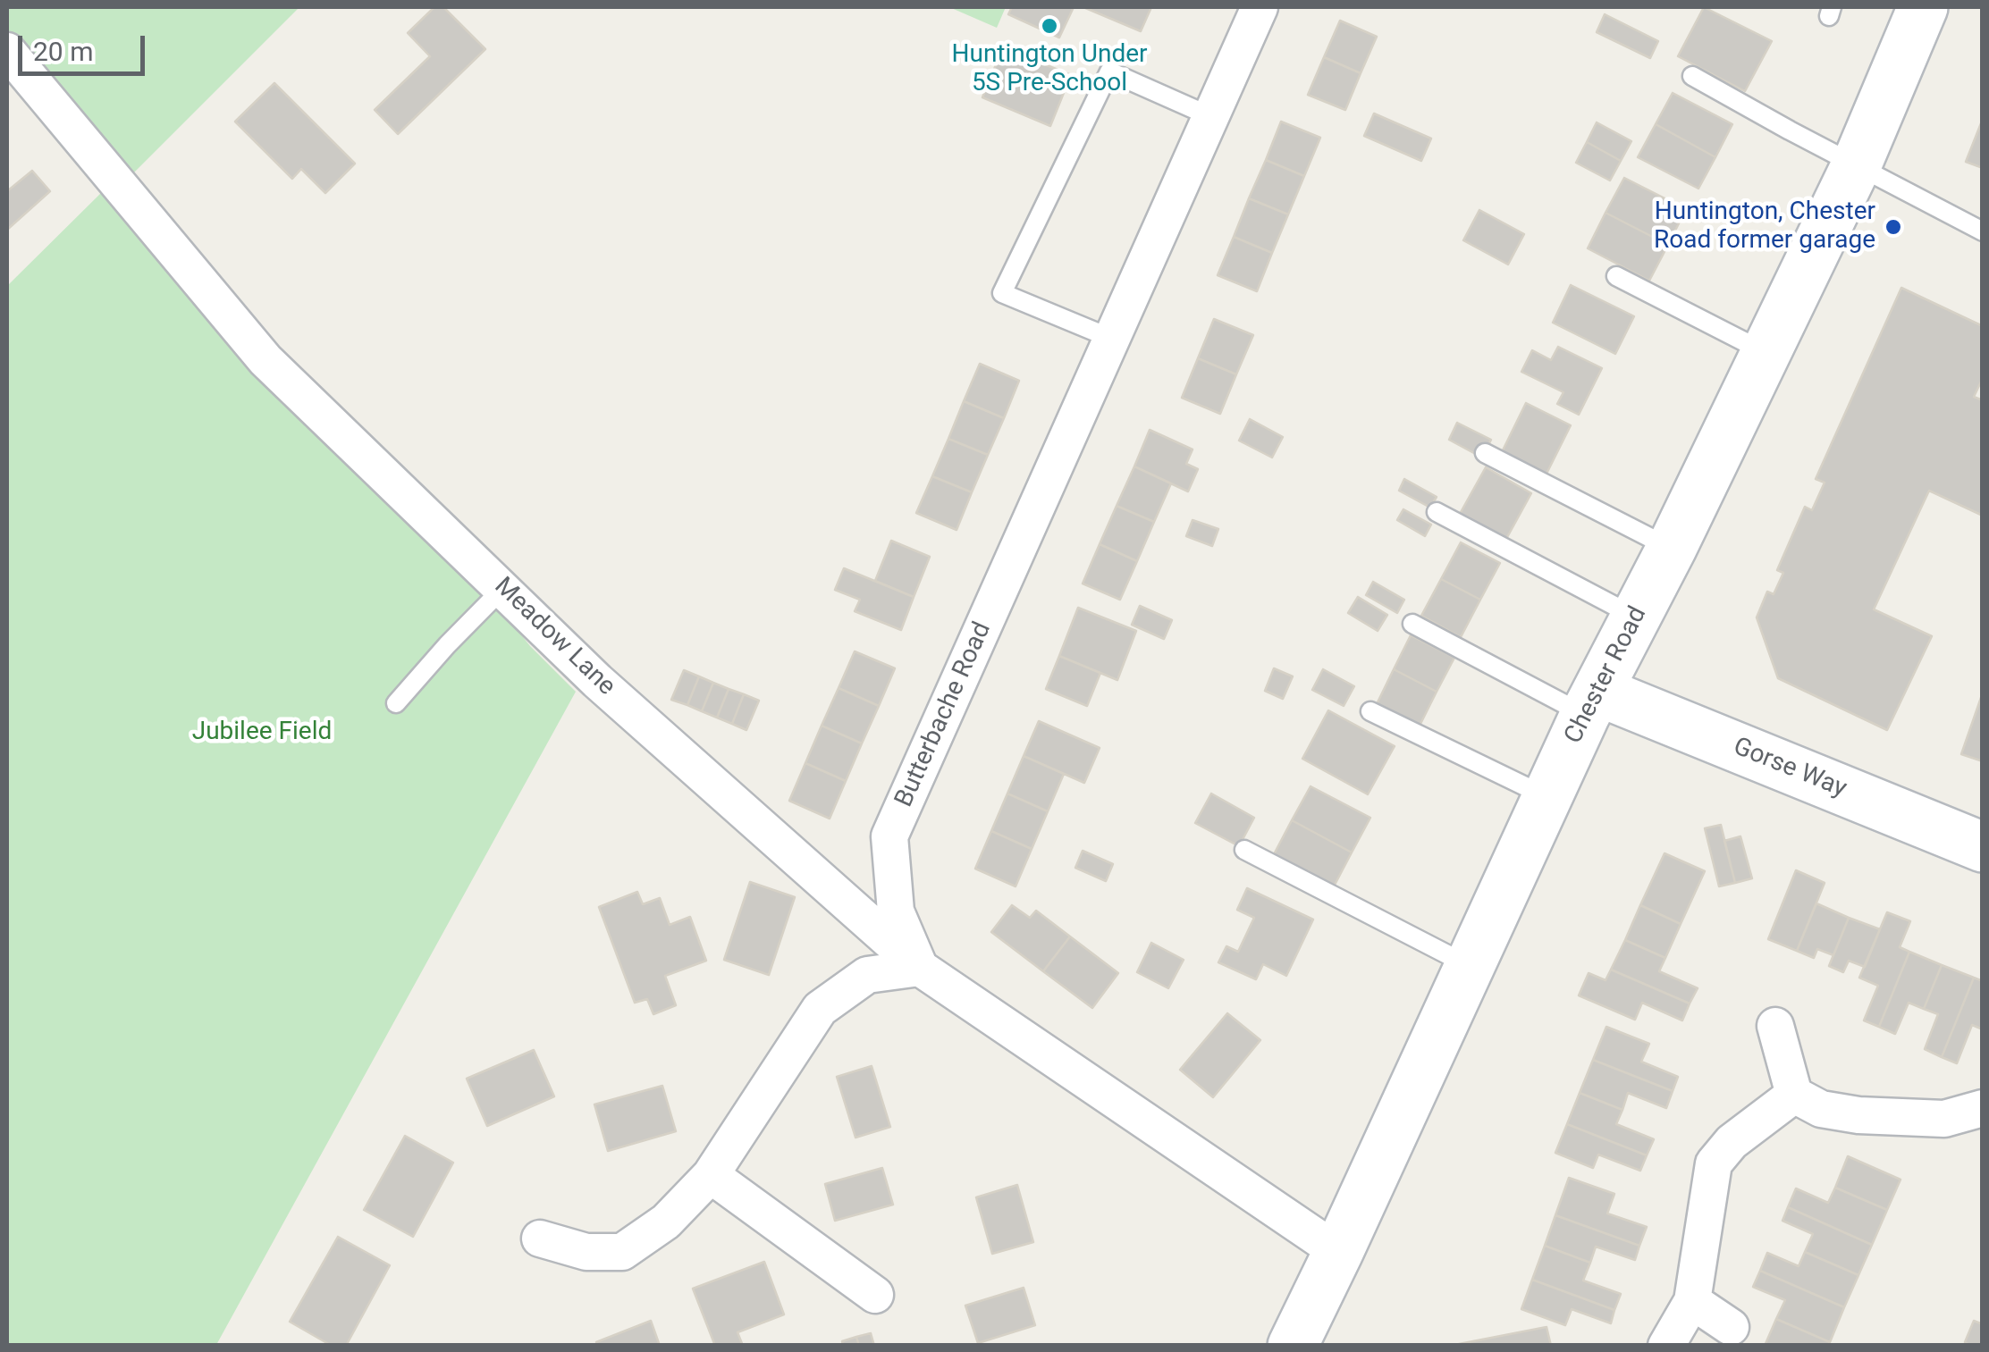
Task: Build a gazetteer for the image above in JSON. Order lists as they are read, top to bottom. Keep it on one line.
{"streets":{"main road":["Chester Road","Gorse Way"],"street":["Meadow Lane","Butterbache Road"]},"crossings":[["Meadow Lane","Butterbache Road"],["Chester Road","Gorse Way"]],"parks":["Jubilee Field"],"places":["Huntington Under 5S Pre-School","Huntington, Chester Road former garage"],"scale_bar":"20 m"}
